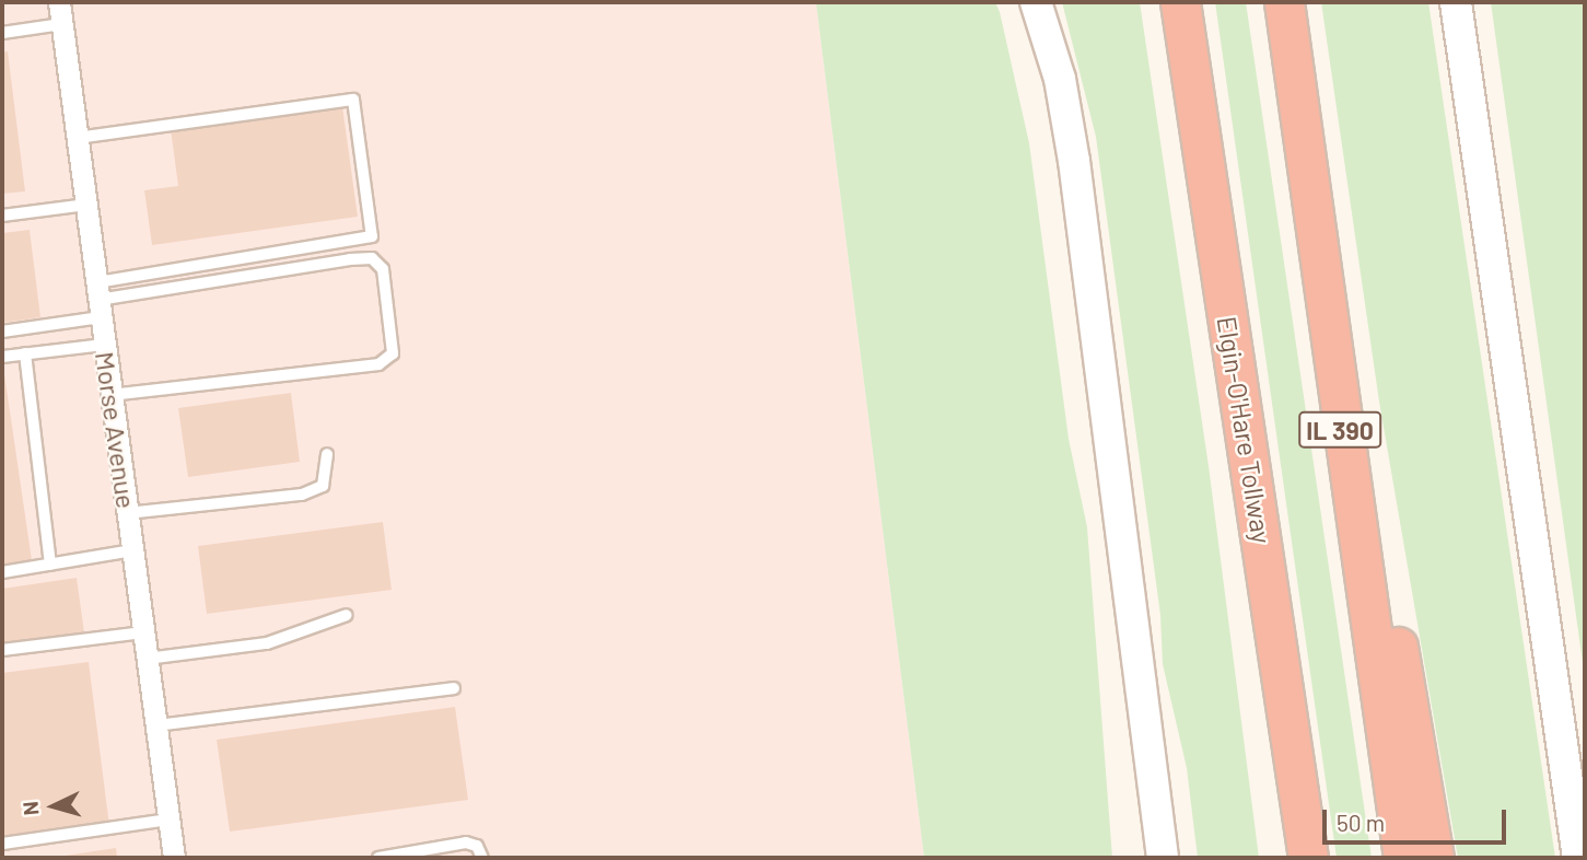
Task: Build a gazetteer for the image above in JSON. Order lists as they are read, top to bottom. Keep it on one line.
{"streets":{"highway":["Elgin-O'Hare Tollway","IL 390"],"street":["Morse Avenue"]},"scale_bar":"50 m","north":"left"}
